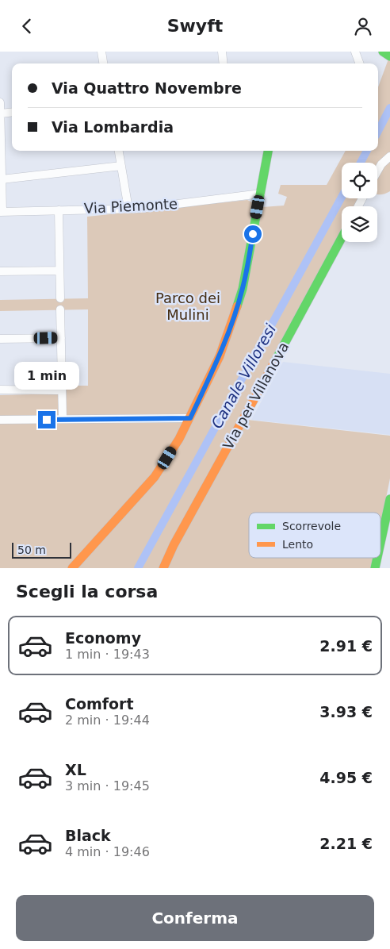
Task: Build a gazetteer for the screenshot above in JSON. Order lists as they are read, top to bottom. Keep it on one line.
{"streets":{"street":["Via Piemonte","Via per Villanova"]},"water":["Canale Villoresi"],"parks":["Parco dei Mulini"],"legend":["Scorrevole","Lento"],"scale_bar":"50 m","page":{"header":"Swyft","banner":["Via Quattro Novembre","Via Lombardia"],"bubble":"1 min","scale":"50 m","heading":"Scegli la corsa","list":[{"name":"Economy","note":"1 min · 19:43","value":"2.91 €"},{"name":"Comfort","note":"2 min · 19:44","value":"3.93 €"},{"name":"XL","note":"3 min · 19:45","value":"4.95 €"},{"name":"Black","note":"4 min · 19:46","value":"2.21 €"}],"buttons":"Conferma"}}
